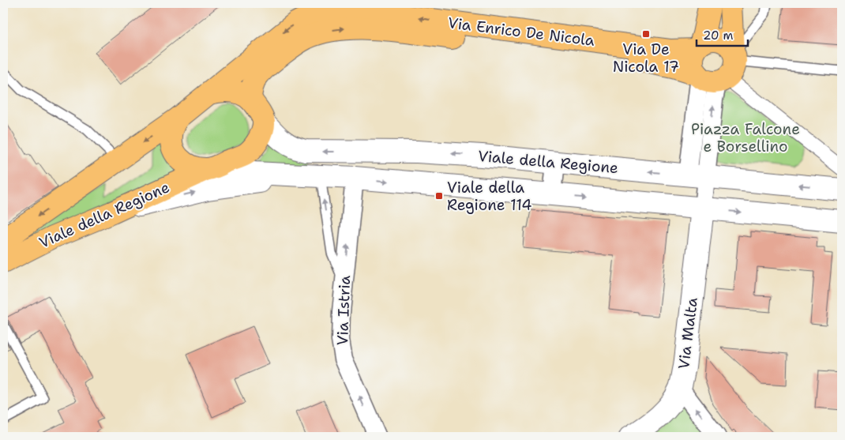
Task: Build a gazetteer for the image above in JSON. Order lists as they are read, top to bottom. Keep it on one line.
{"streets":{"main road":["Via Enrico De Nicola","Viale della Regione"],"street":["Via Istria","Via Malta"]},"crossings":[["Via Enrico De Nicola","Viale della Regione"]],"one_way":["Via Istria"],"parks":["Piazza Falcone e Borsellino"],"places":{"transit":["Via De Nicola 17","Viale della Regione 114"]},"scale_bar":"20 m"}
